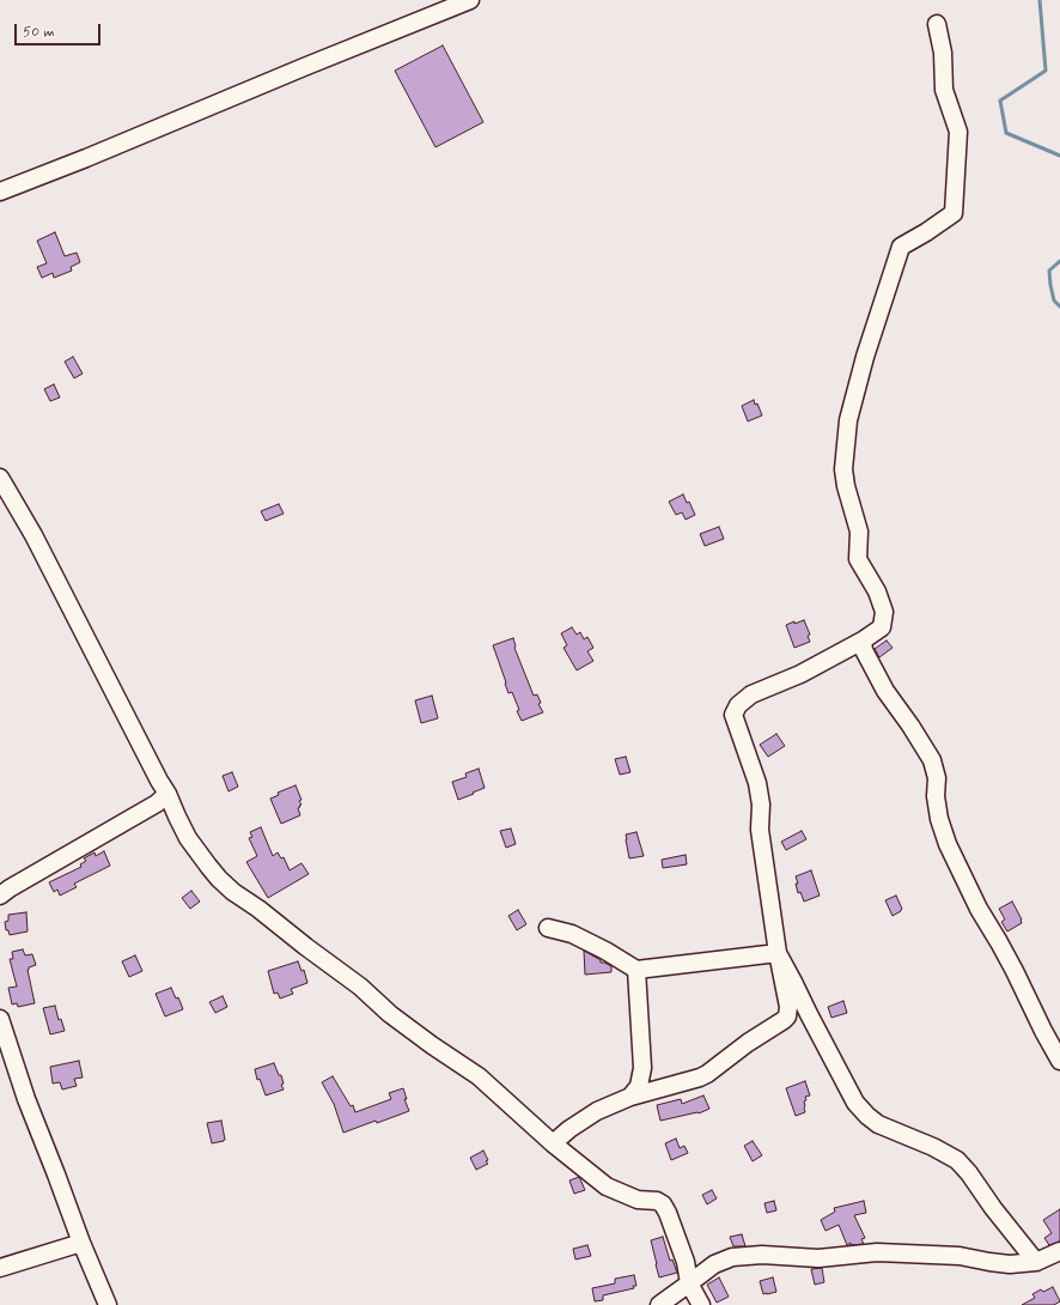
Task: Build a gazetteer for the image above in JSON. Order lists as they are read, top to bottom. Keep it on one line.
{"scale_bar":"50 m"}
